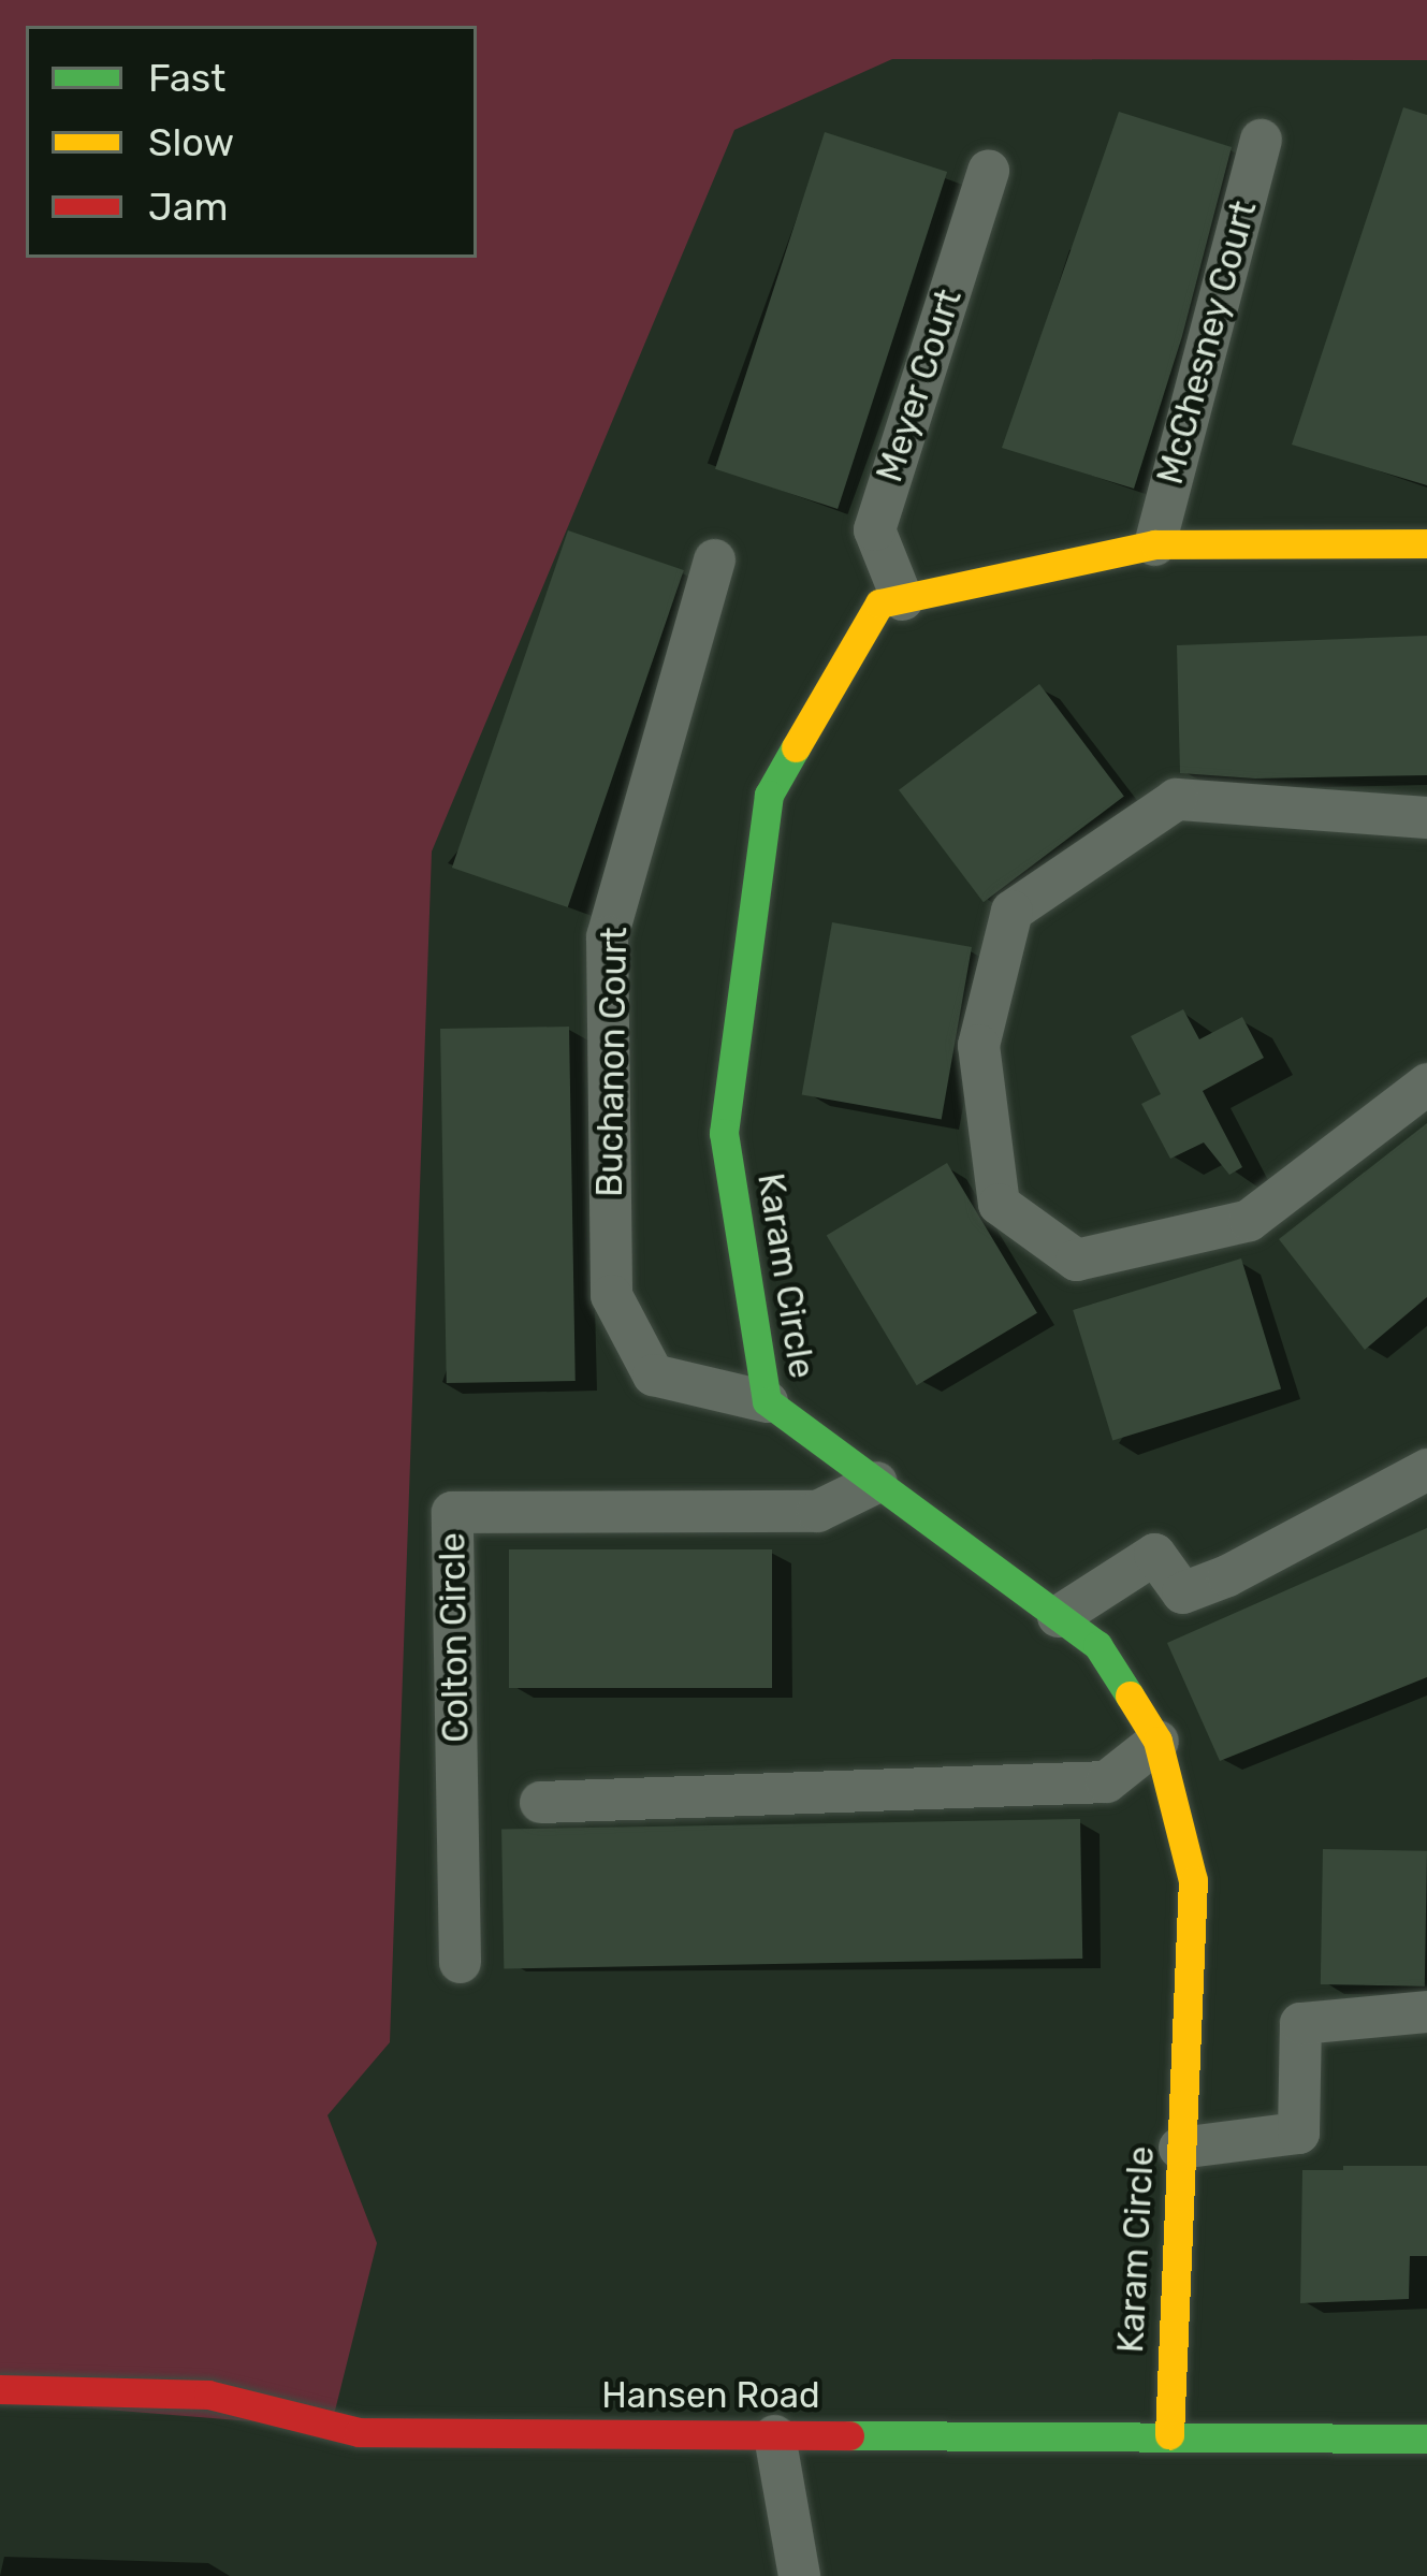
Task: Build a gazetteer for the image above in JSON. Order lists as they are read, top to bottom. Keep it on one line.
{"streets":{"street":["McChesney Court","Meyer Court","Buchanon Court","Karam Circle","Colton Circle","Hansen Road"]},"crossings":[["Meyer Court","Karam Circle"],["Buchanon Court","Karam Circle"],["Karam Circle","Colton Circle"],["Karam Circle","Hansen Road"]],"legend":["Fast","Slow","Jam"]}
